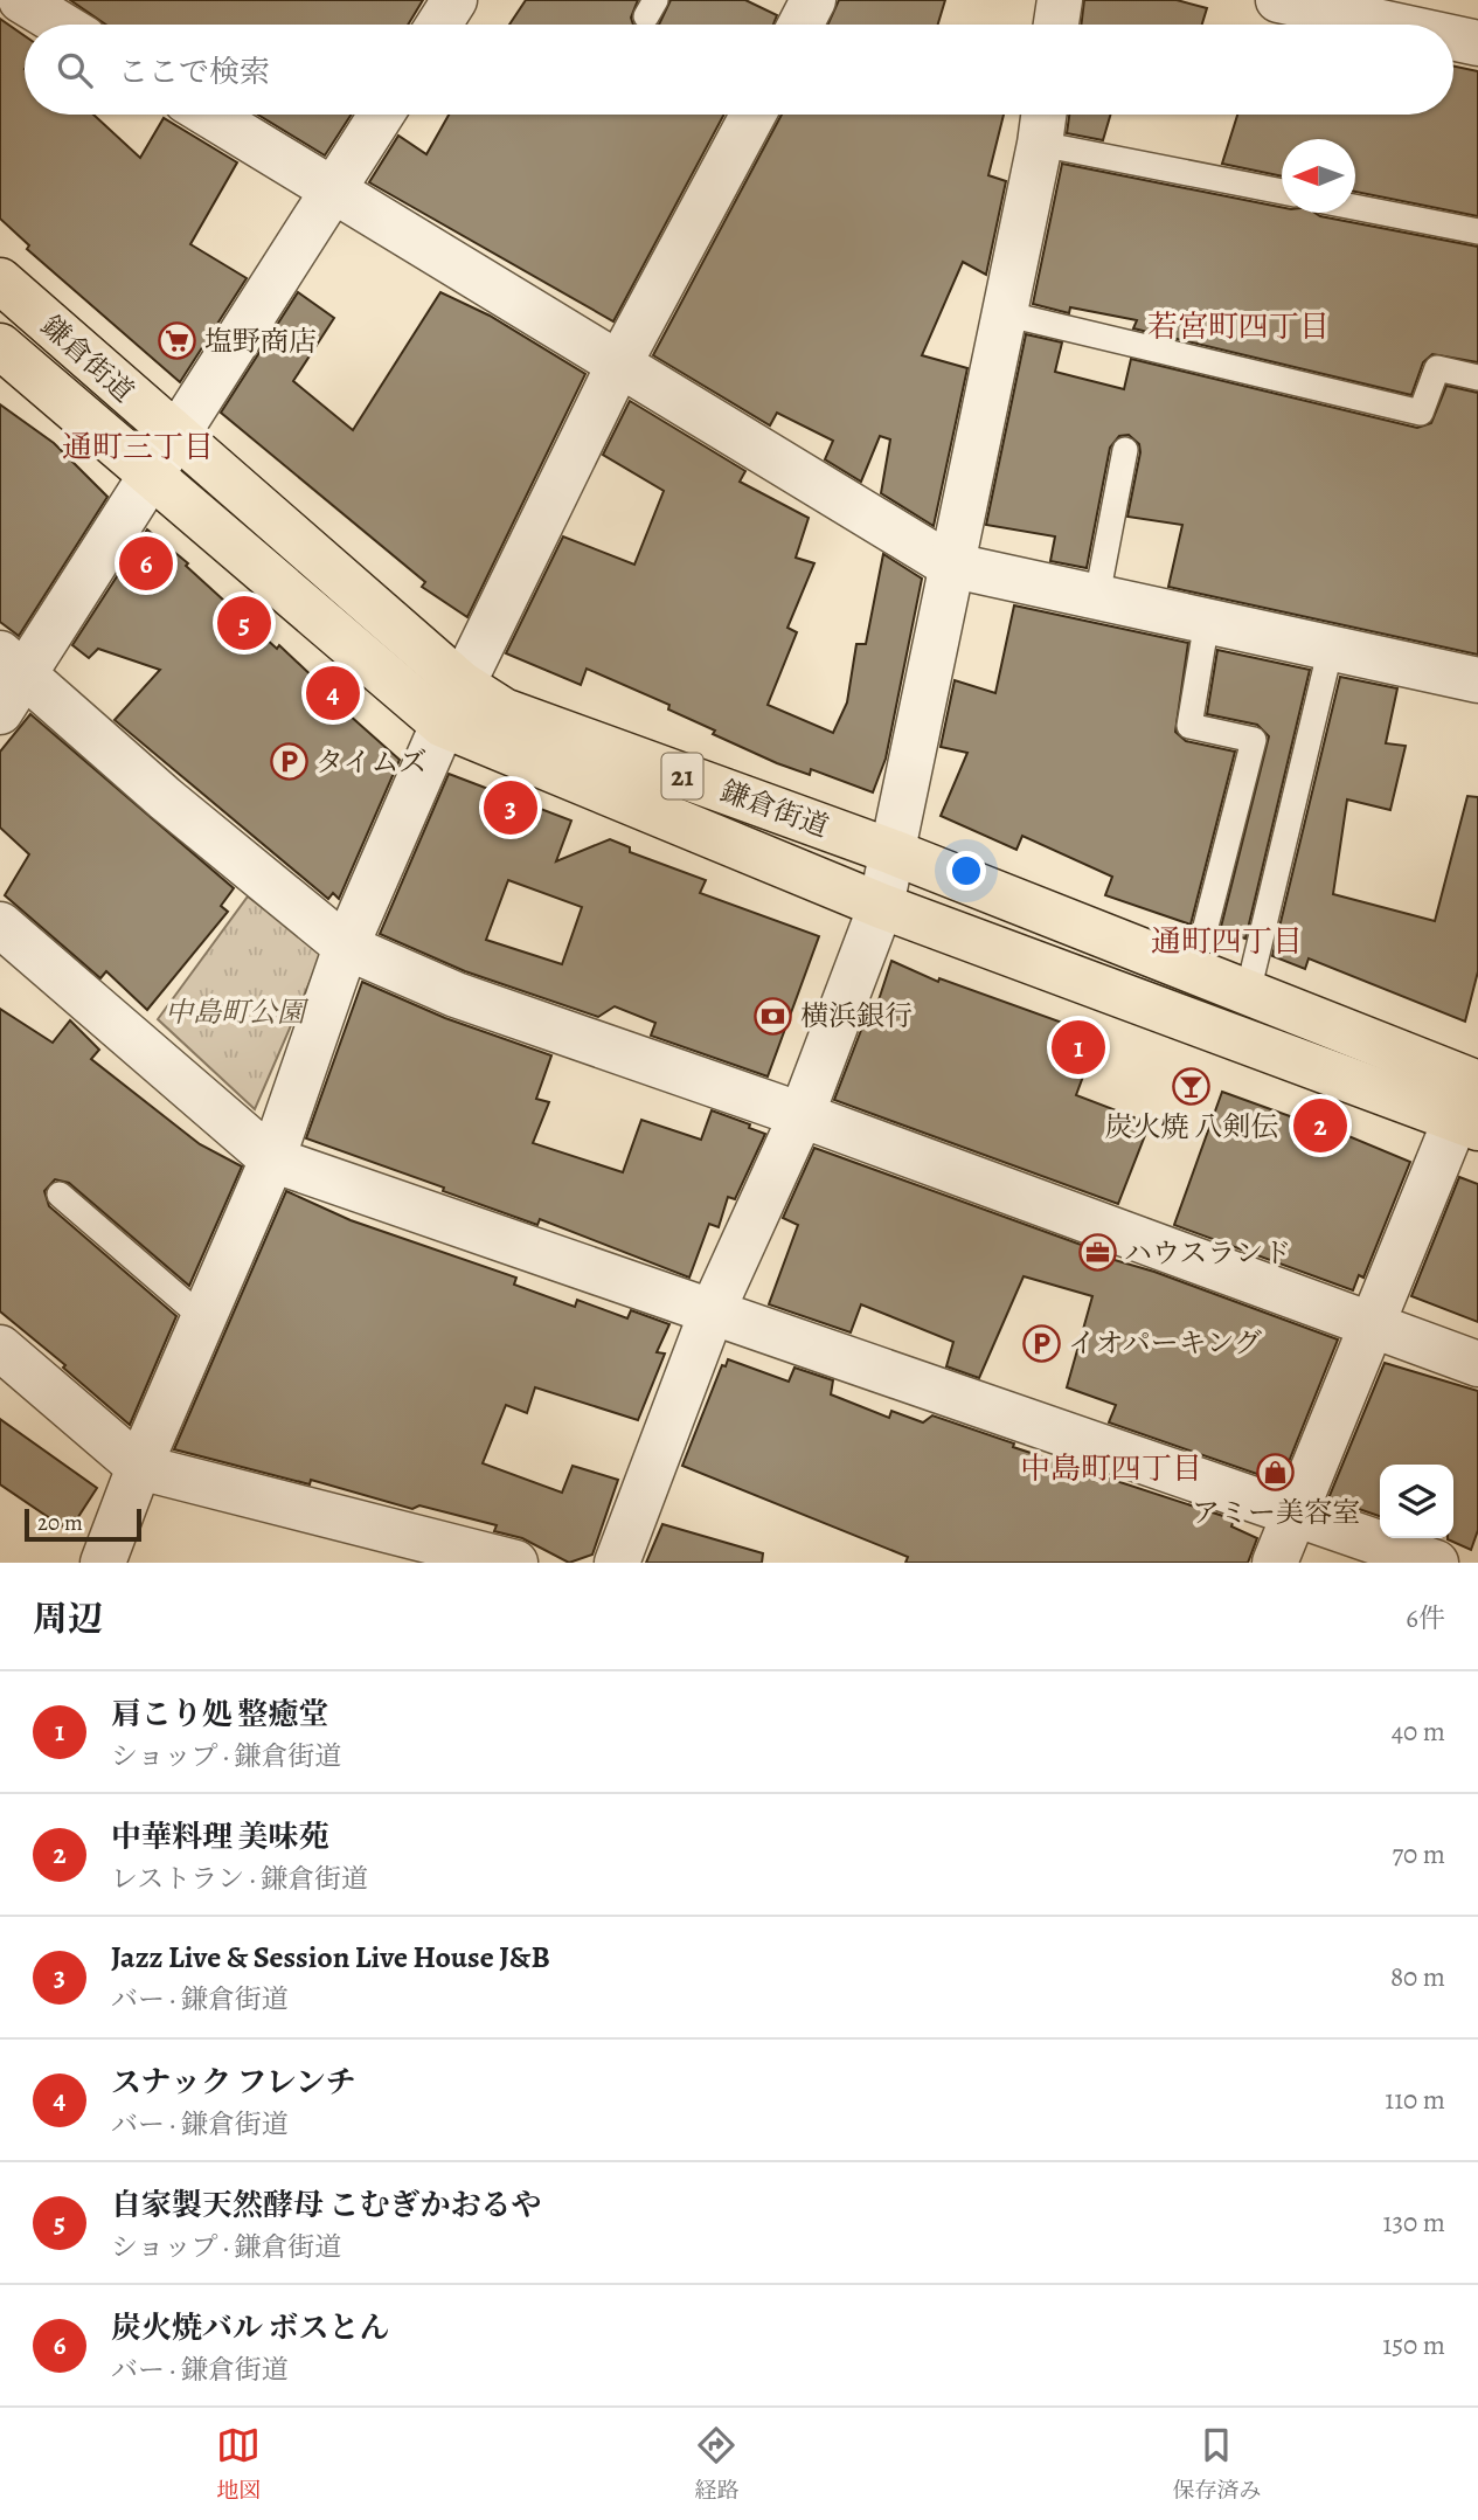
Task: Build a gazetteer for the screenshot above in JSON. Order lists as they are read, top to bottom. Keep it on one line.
{"streets":{"main road":["鎌倉街道","21"]},"districts":["若宮町四丁目","通町三丁目","通町四丁目","中島町四丁目"],"parks":["中島町公園"],"places":{"supermarket":["塩野商店"],"parking":["タイムズ","イオパーキング"],"bank":["横浜銀行"],"bar":["炭火焼 八剣伝"],"office":["ハウスランド"],"shop":["アミー美容室"]},"scale_bar":"20 m","north":"left","page":{"search":"ここで検索","pins":["6","5","4","3","1","2"],"scale":"20 m","heading":["周辺","6件"],"list":[{"mark":"1","name":"肩こり処 整癒堂","note":"ショップ · 鎌倉街道","value":"40 m"},{"mark":"2","name":"中華料理 美味苑","note":"レストラン · 鎌倉街道","value":"70 m"},{"mark":"3","name":"Jazz Live & Session Live House J&B","note":"バー · 鎌倉街道","value":"80 m"},{"mark":"4","name":"スナック フレンチ","note":"バー · 鎌倉街道","value":"110 m"},{"mark":"5","name":"自家製天然酵母 こむぎかおるや","note":"ショップ · 鎌倉街道","value":"130 m"},{"mark":"6","name":"炭火焼バル ボスとん","note":"バー · 鎌倉街道","value":"150 m"}],"nav":["地図","経路","保存済み"]}}
